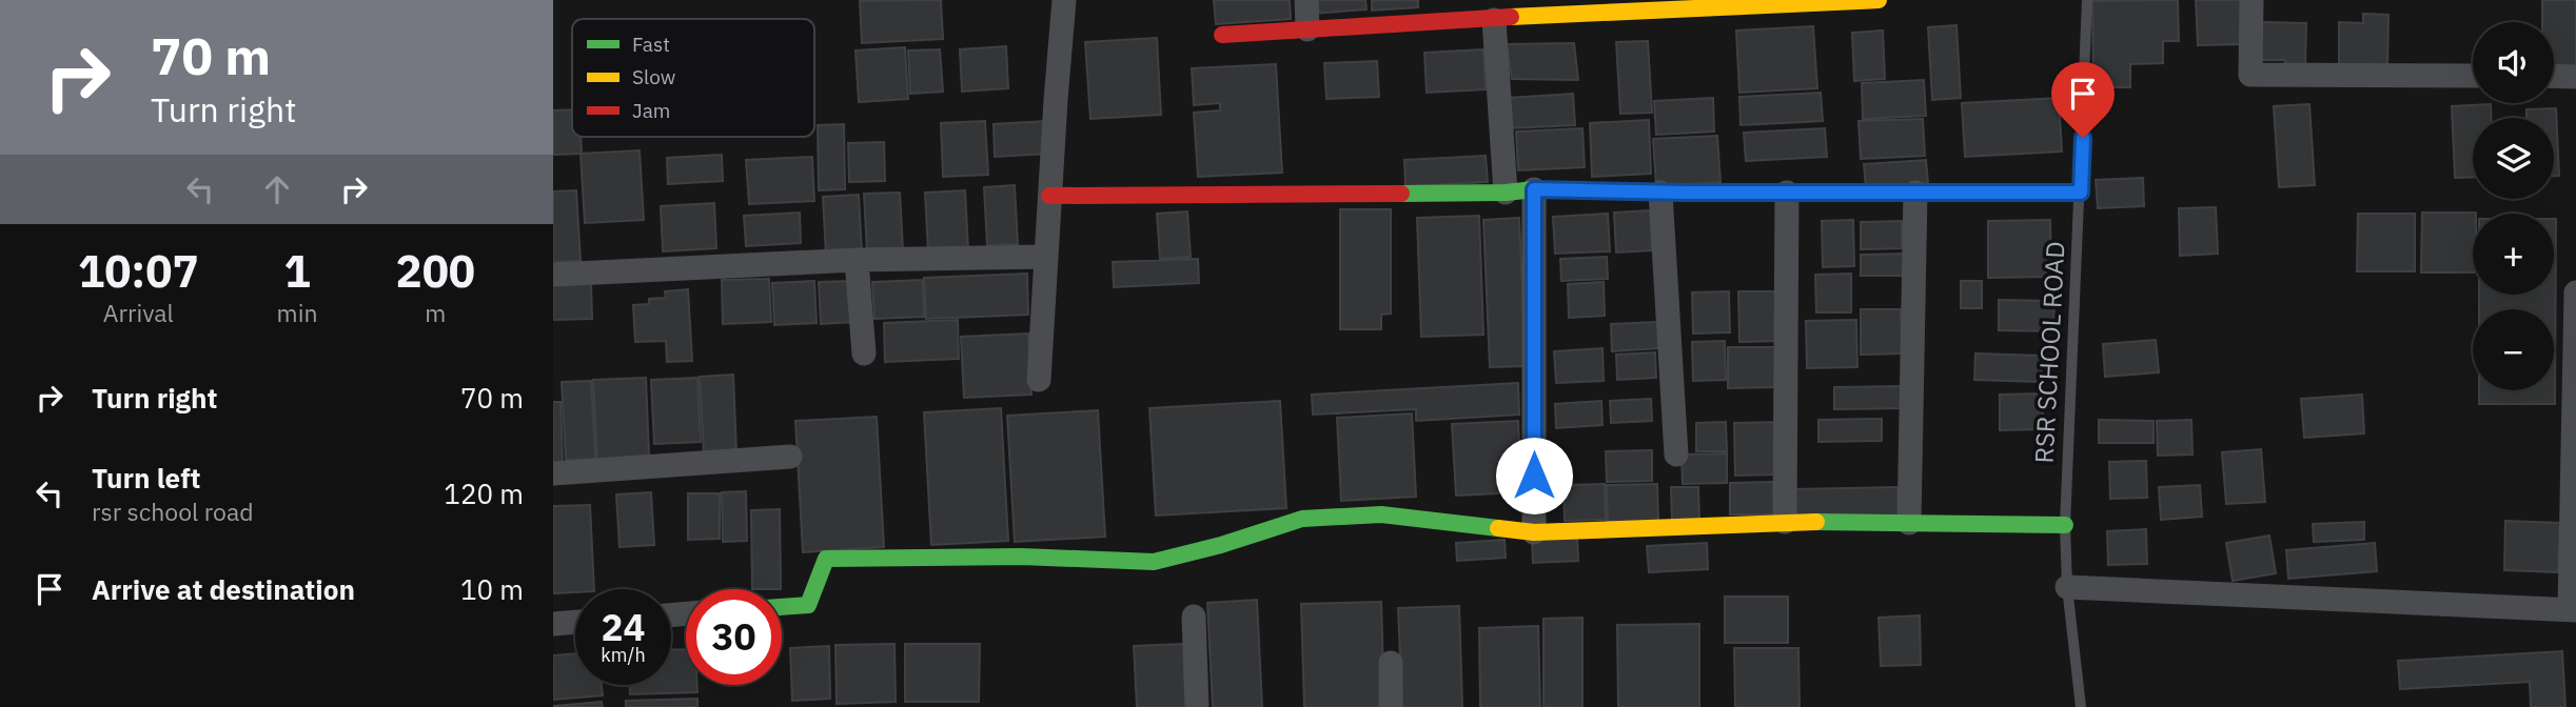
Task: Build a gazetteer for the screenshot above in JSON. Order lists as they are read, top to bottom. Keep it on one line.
{"streets":{"lane":["RSR SCHOOL ROAD"]},"legend":["Fast","Slow","Jam"],"page":{"turn":["70 m","Turn right"],"map_buttons":["+","−"],"eta":["10:07","Arrival","1","min","200","m"],"list":[{"name":"Turn right","value":"70 m"},{"name":"Turn left","note":"rsr school road","value":"120 m"},{"name":"Arrive at destination","value":"10 m"}],"speed":"24 km/h","limit":"30"}}
